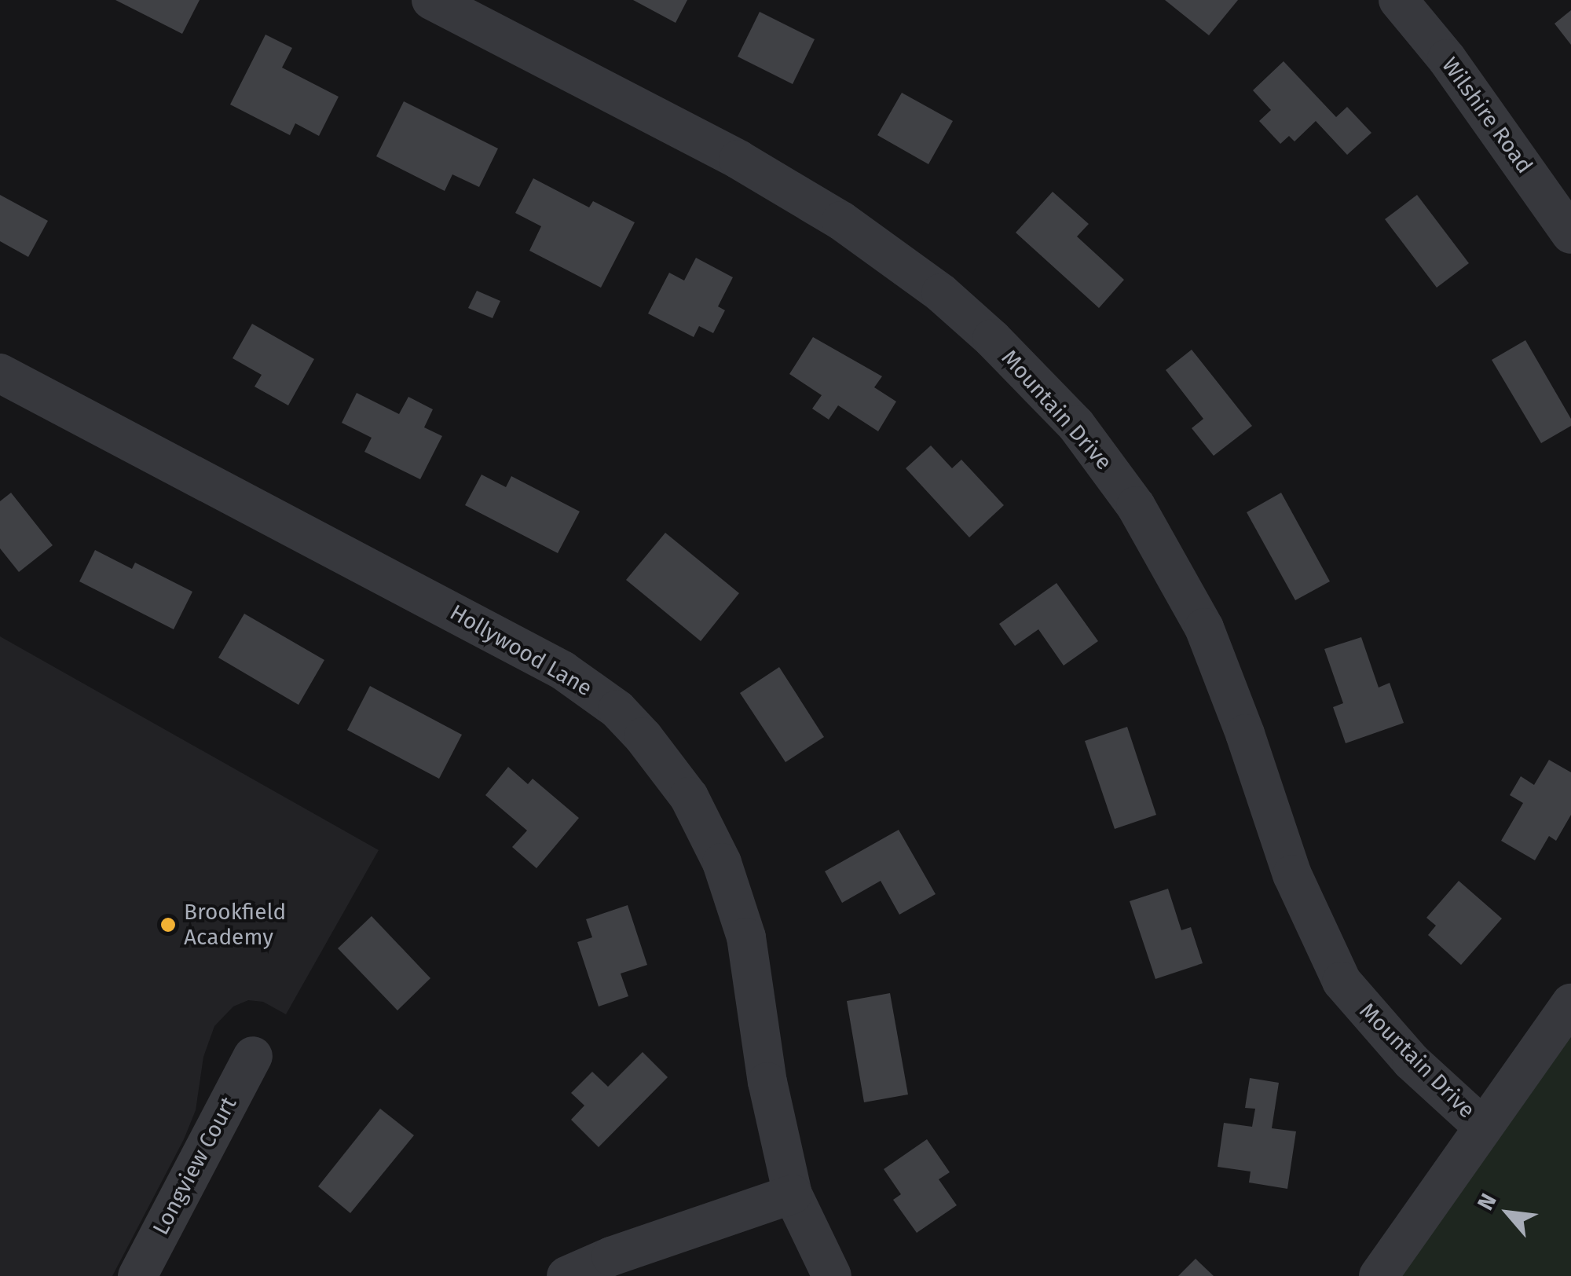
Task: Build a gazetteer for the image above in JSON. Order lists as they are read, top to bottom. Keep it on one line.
{"streets":{"street":["Wilshire Road","Mountain Drive","Hollywood Lane","Longview Court"]},"places":["Brookfield Academy"],"north":"top left"}
